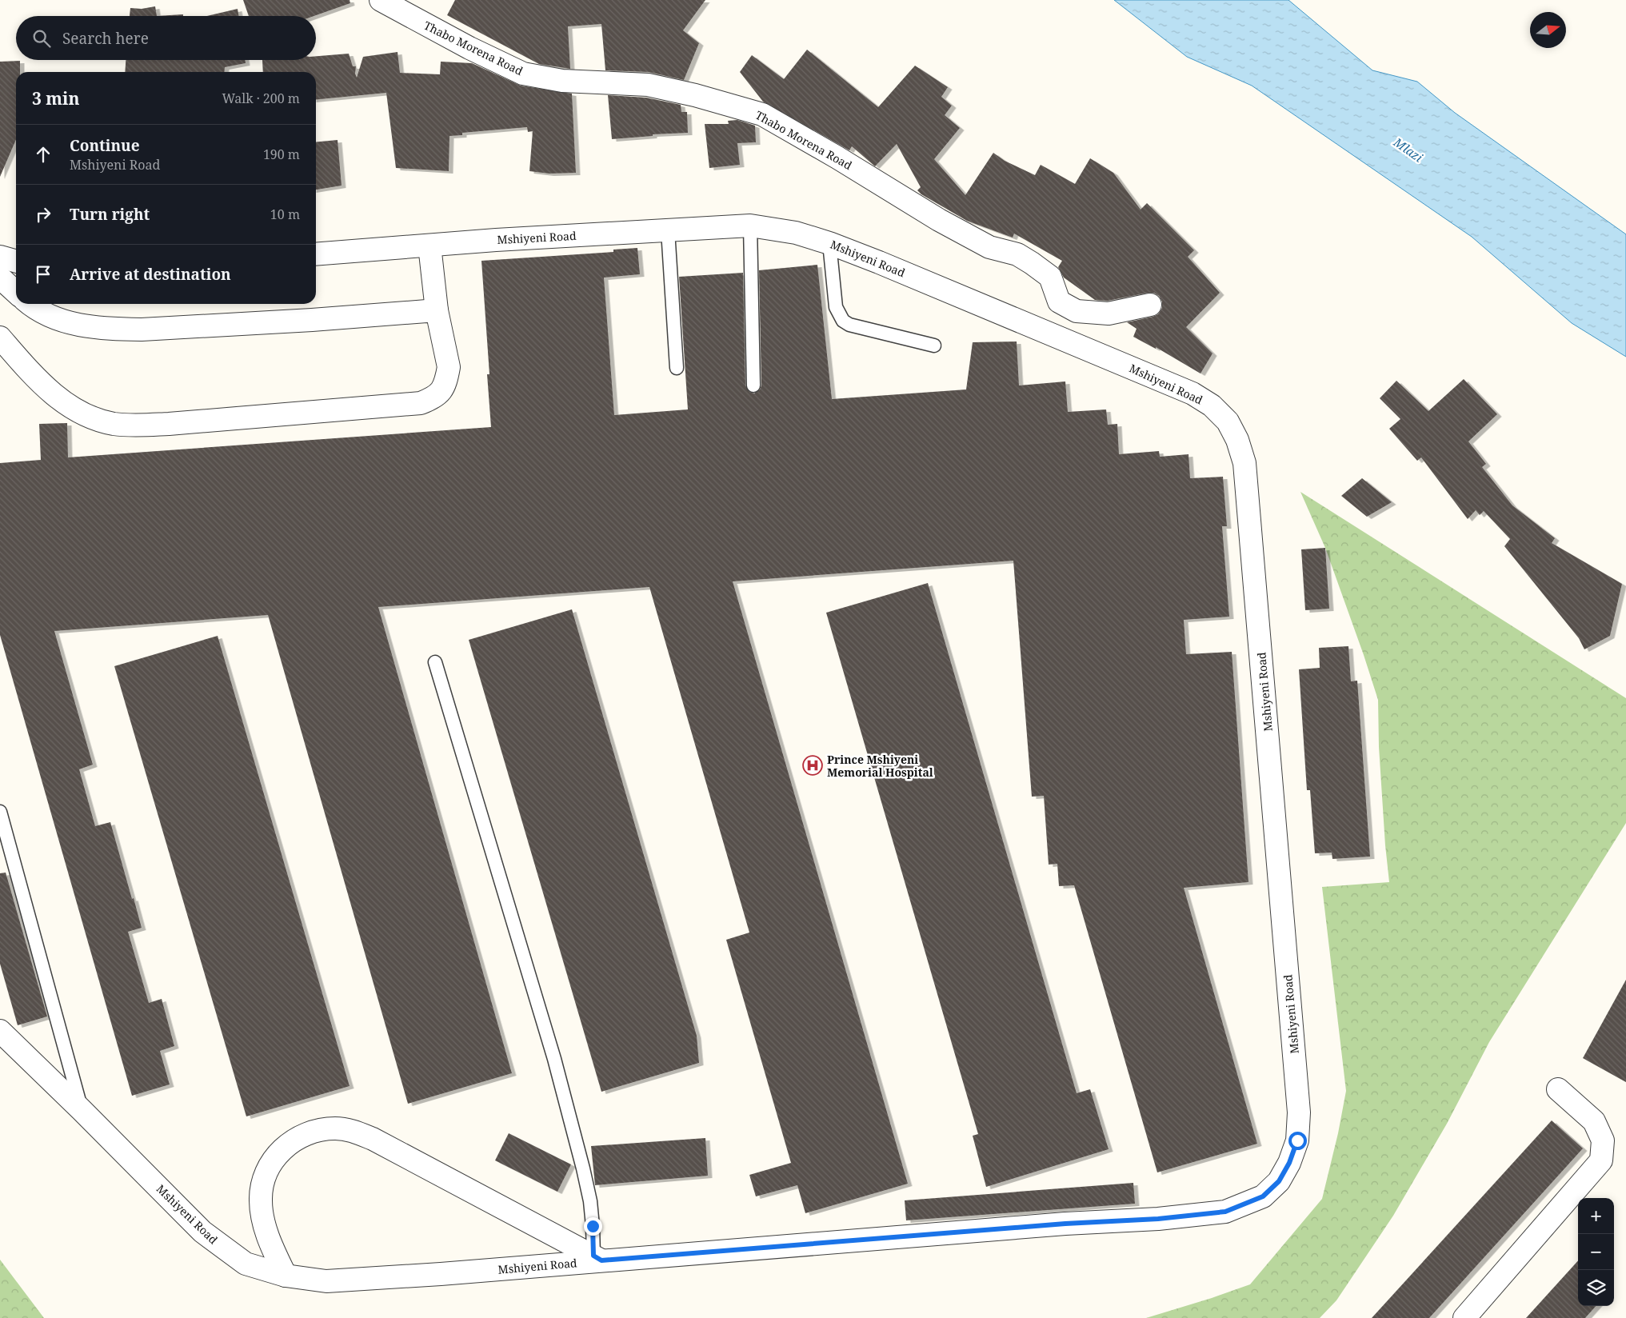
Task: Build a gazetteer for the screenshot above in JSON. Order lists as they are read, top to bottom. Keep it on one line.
{"streets":{"street":["Thabo Morena Road","Mshiyeni Road"]},"water":["Mlazi"],"places":{"hospital":["Prince Mshiyeni Memorial Hospital"]},"north":"right","page":{"search":"Search here","heading":["3 min","Walk · 200 m"],"list":[["Continue","Mshiyeni Road","190 m"],["Turn right","10 m"],"Arrive at destination"],"map_buttons":["+","−"]}}
